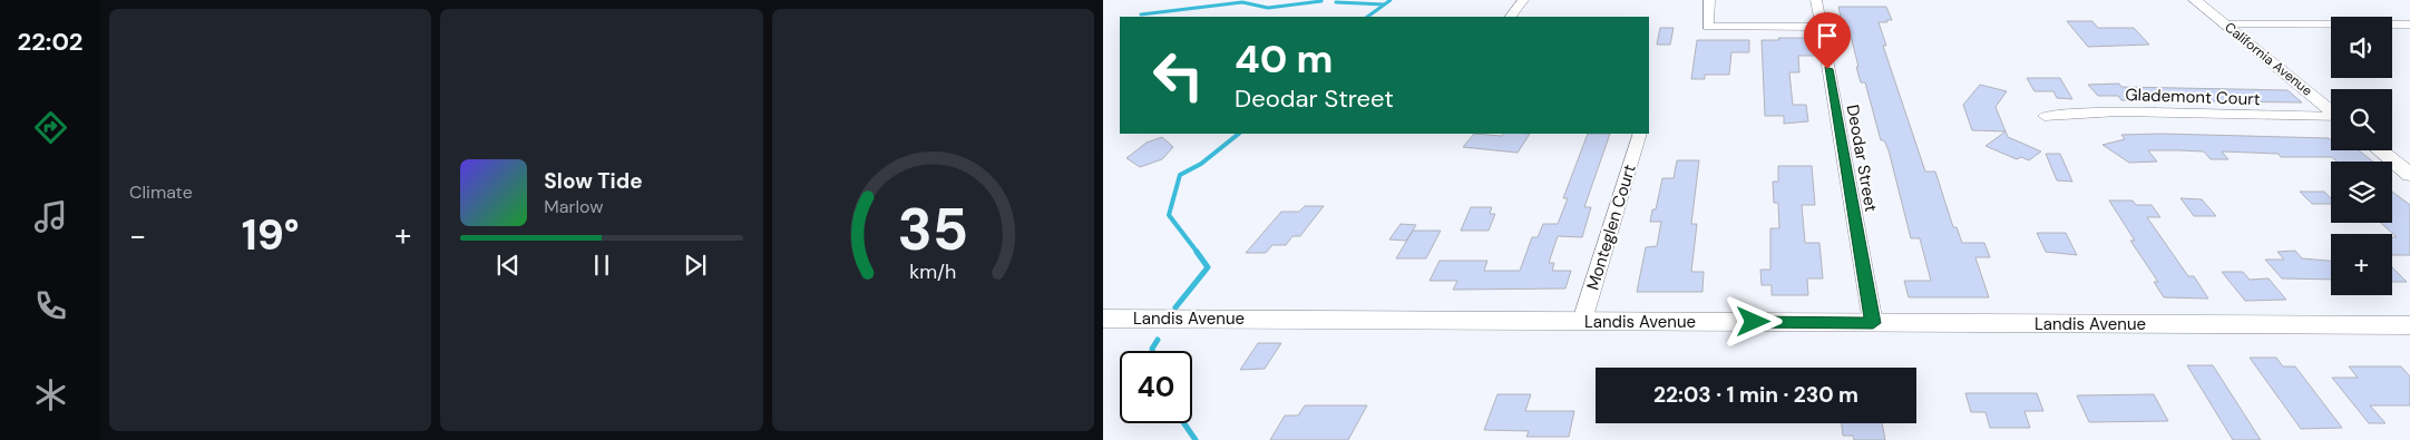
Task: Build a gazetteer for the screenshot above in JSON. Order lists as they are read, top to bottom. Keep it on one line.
{"streets":{"street":["California Avenue","Glademont Court","Deodar Street","Monteglen Court","Landis Avenue"]},"crossings":[["Deodar Street","Landis Avenue"],["Monteglen Court","Landis Avenue"]],"page":{"tabs":"22:02","tile":"Climate","map_buttons":"+","turn":["40 m","Deodar Street"],"song":["Slow Tide","Marlow"],"heat":["−","19°","+"],"limit":"40","trip":"22:03 · 1 min · 230 m","gauge":["35","km/h"]}}
